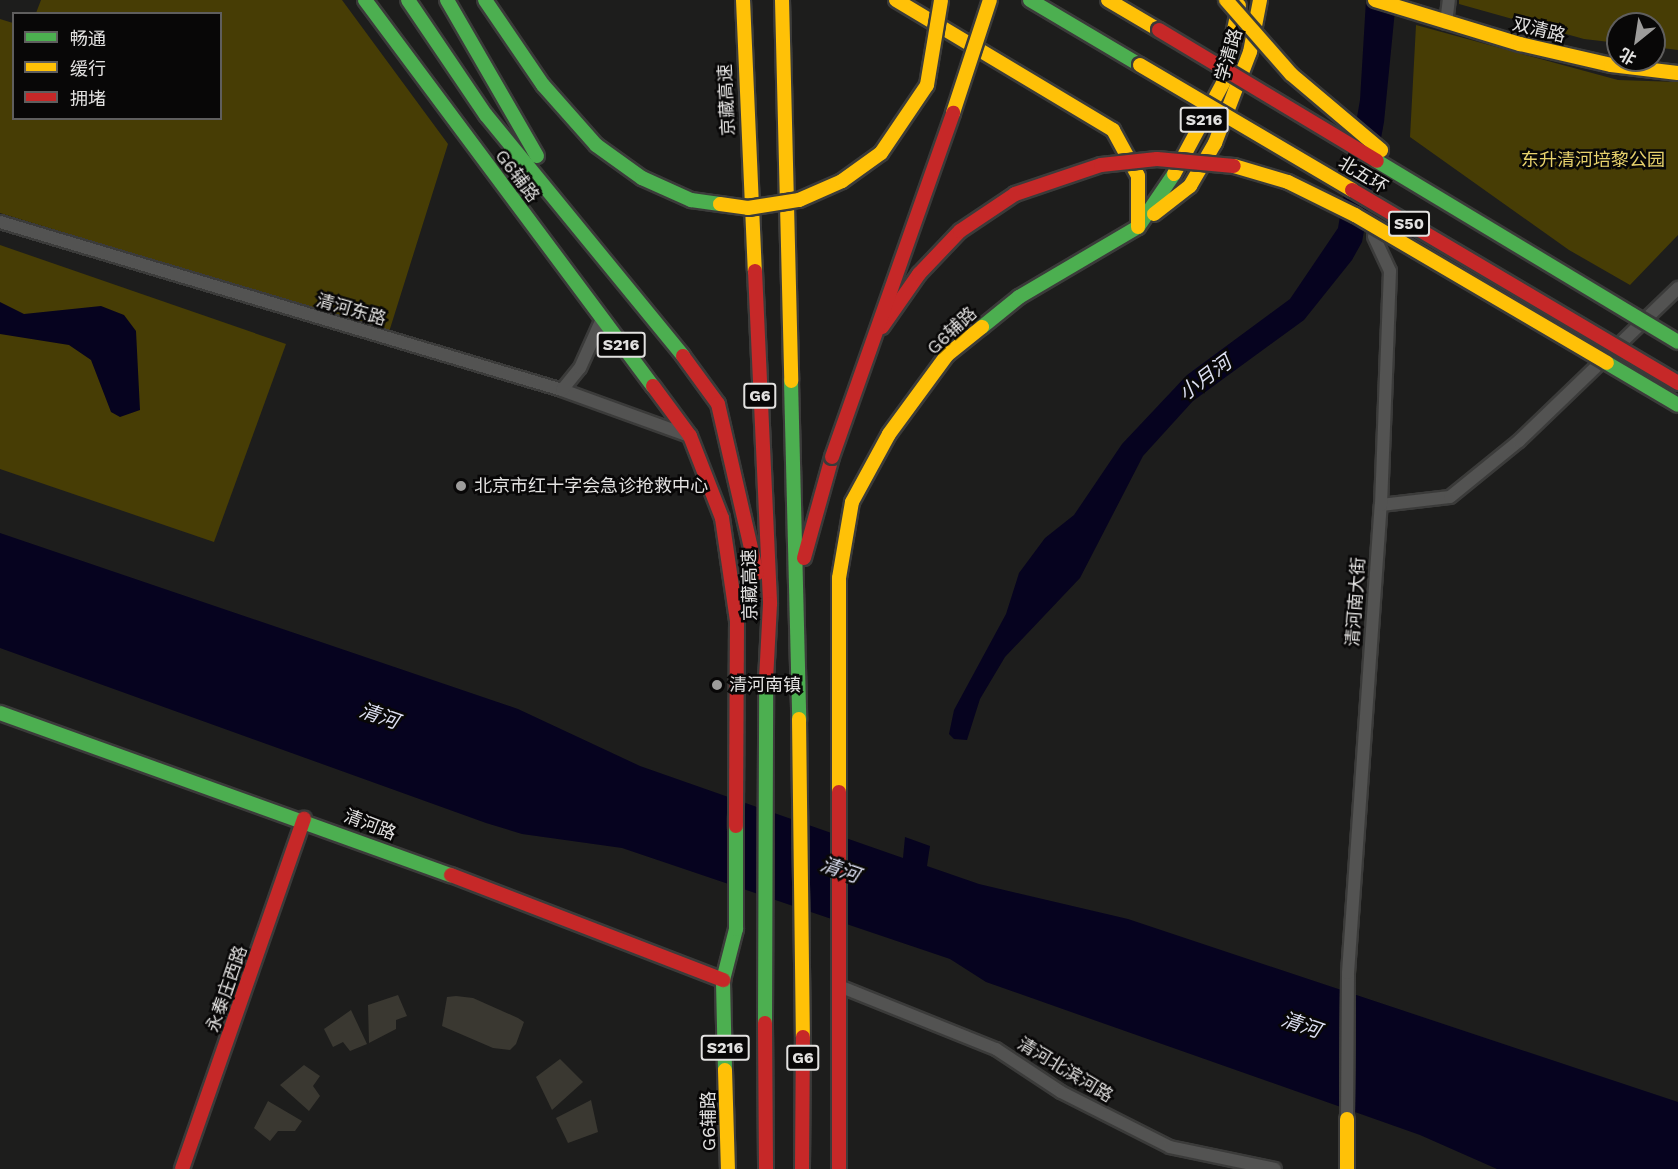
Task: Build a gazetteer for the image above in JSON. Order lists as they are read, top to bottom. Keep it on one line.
{"streets":{"main road":["双清路","学清路","京藏高速","S216","北五环","G6辅路","S50","G6","清河路","永泰庄西路"],"street":["清河东路","清河南大街","清河北滨河路"]},"crossings":[["学清路","G6辅路"],["G6辅路","清河东路"],["G6辅路","清河路"],["G6辅路","清河北滨河路"],["清河路","永泰庄西路"]],"water":["小月河","清河"],"parks":["东升清河培黎公园"],"places":["北京市红十字会急诊抢救中心","清河南镇"],"legend":["畅通","缓行","拥堵"],"north":"bottom left"}
